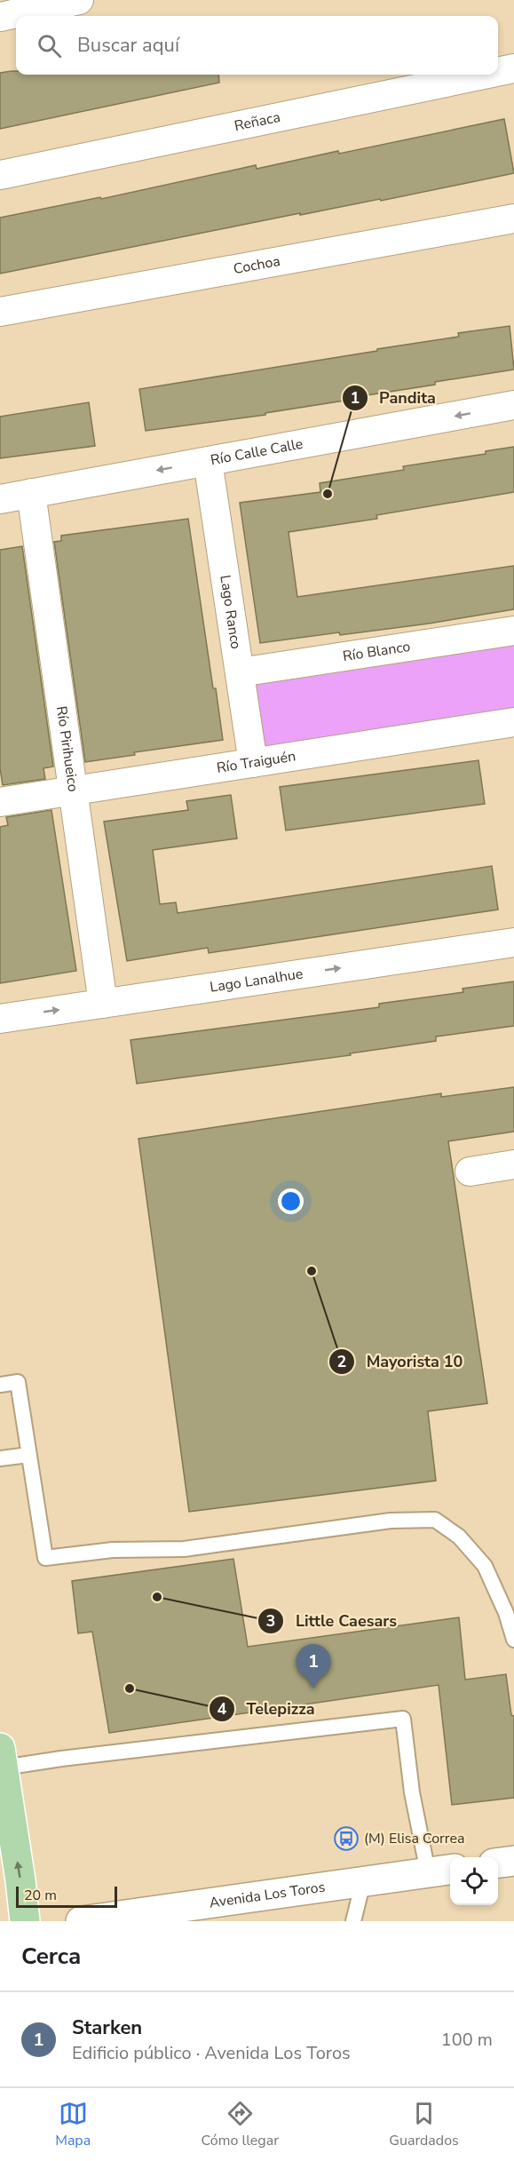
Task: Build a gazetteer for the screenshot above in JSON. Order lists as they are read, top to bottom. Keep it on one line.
{"streets":{"street":["Reñaca","Cochoa","Río Calle Calle","Lago Ranco","Río Blanco","Río Pirihueico","Río Traiguén","Lago Lanalhue","Avenida Los Toros"]},"crossings":[["Río Calle Calle","Lago Ranco"],["Río Calle Calle","Río Pirihueico"],["Lago Ranco","Río Blanco"],["Lago Ranco","Río Traiguén"],["Río Pirihueico","Río Traiguén"],["Río Pirihueico","Lago Lanalhue"]],"one_way":["Río Calle Calle","Lago Lanalhue"],"places":{"other":["Pandita","Mayorista 10","Little Caesars","Telepizza"],"bus stop":["(M) Elisa Correa"]},"scale_bar":"20 m","page":{"search":"Buscar aquí","pins":"1","scale":"20 m","heading":"Cerca","list":[{"mark":"1","name":"Starken","note":"Edificio público · Avenida Los Toros","value":"100 m"}],"nav":["Mapa","Cómo llegar","Guardados"]}}
